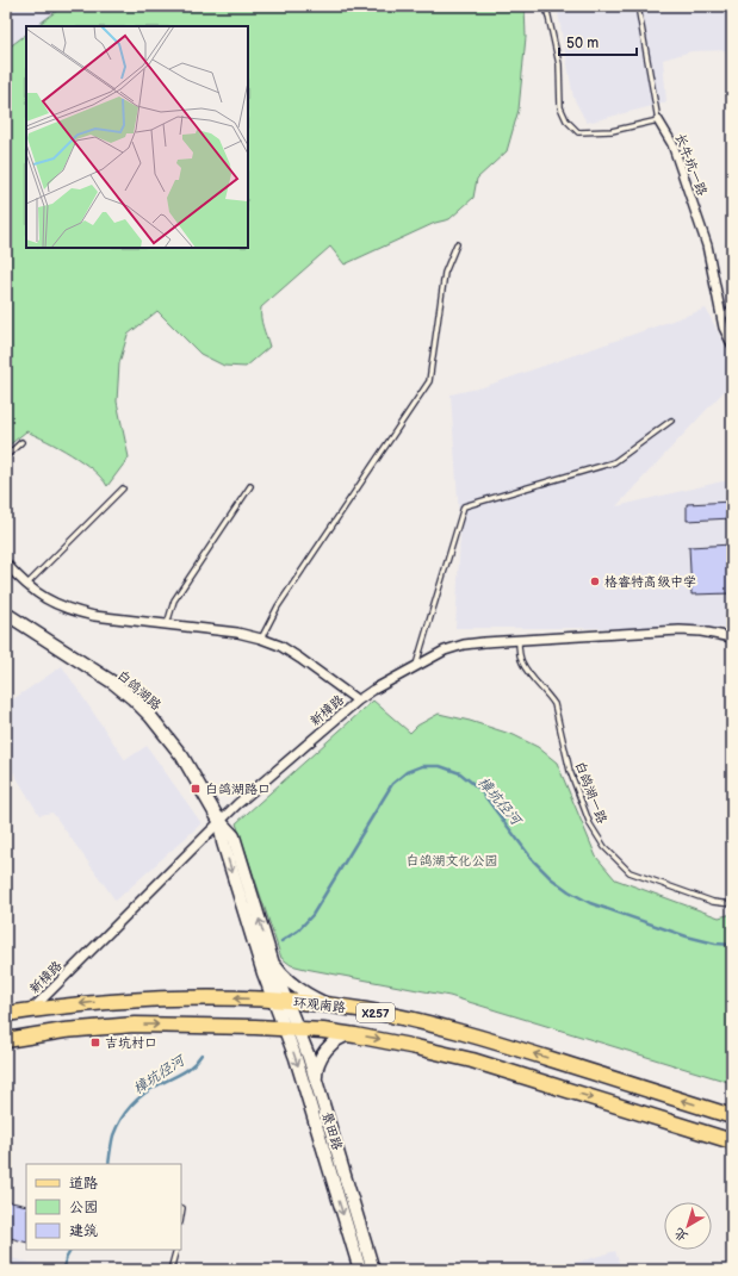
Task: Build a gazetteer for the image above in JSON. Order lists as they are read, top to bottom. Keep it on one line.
{"streets":{"main road":["环观南路","X257"],"street":["长牛坑一路","白鸽湖路","新樟路","景田路"],"lane":["白鸽湖一路"]},"crossings":[["白鸽湖路","新樟路"],["白鸽湖路","环观南路"],["白鸽湖路","景田路"],["新樟路","白鸽湖一路"],["新樟路","环观南路"],["环观南路","景田路"]],"water":["樟坑径河"],"parks":["白鸽湖文化公园"],"places":{"other":["格睿特高级中学"],"transit":["白鸽湖路口","吉坑村口"]},"legend":["道路","公园","建筑"],"scale_bar":"50 m","north":"bottom left"}
